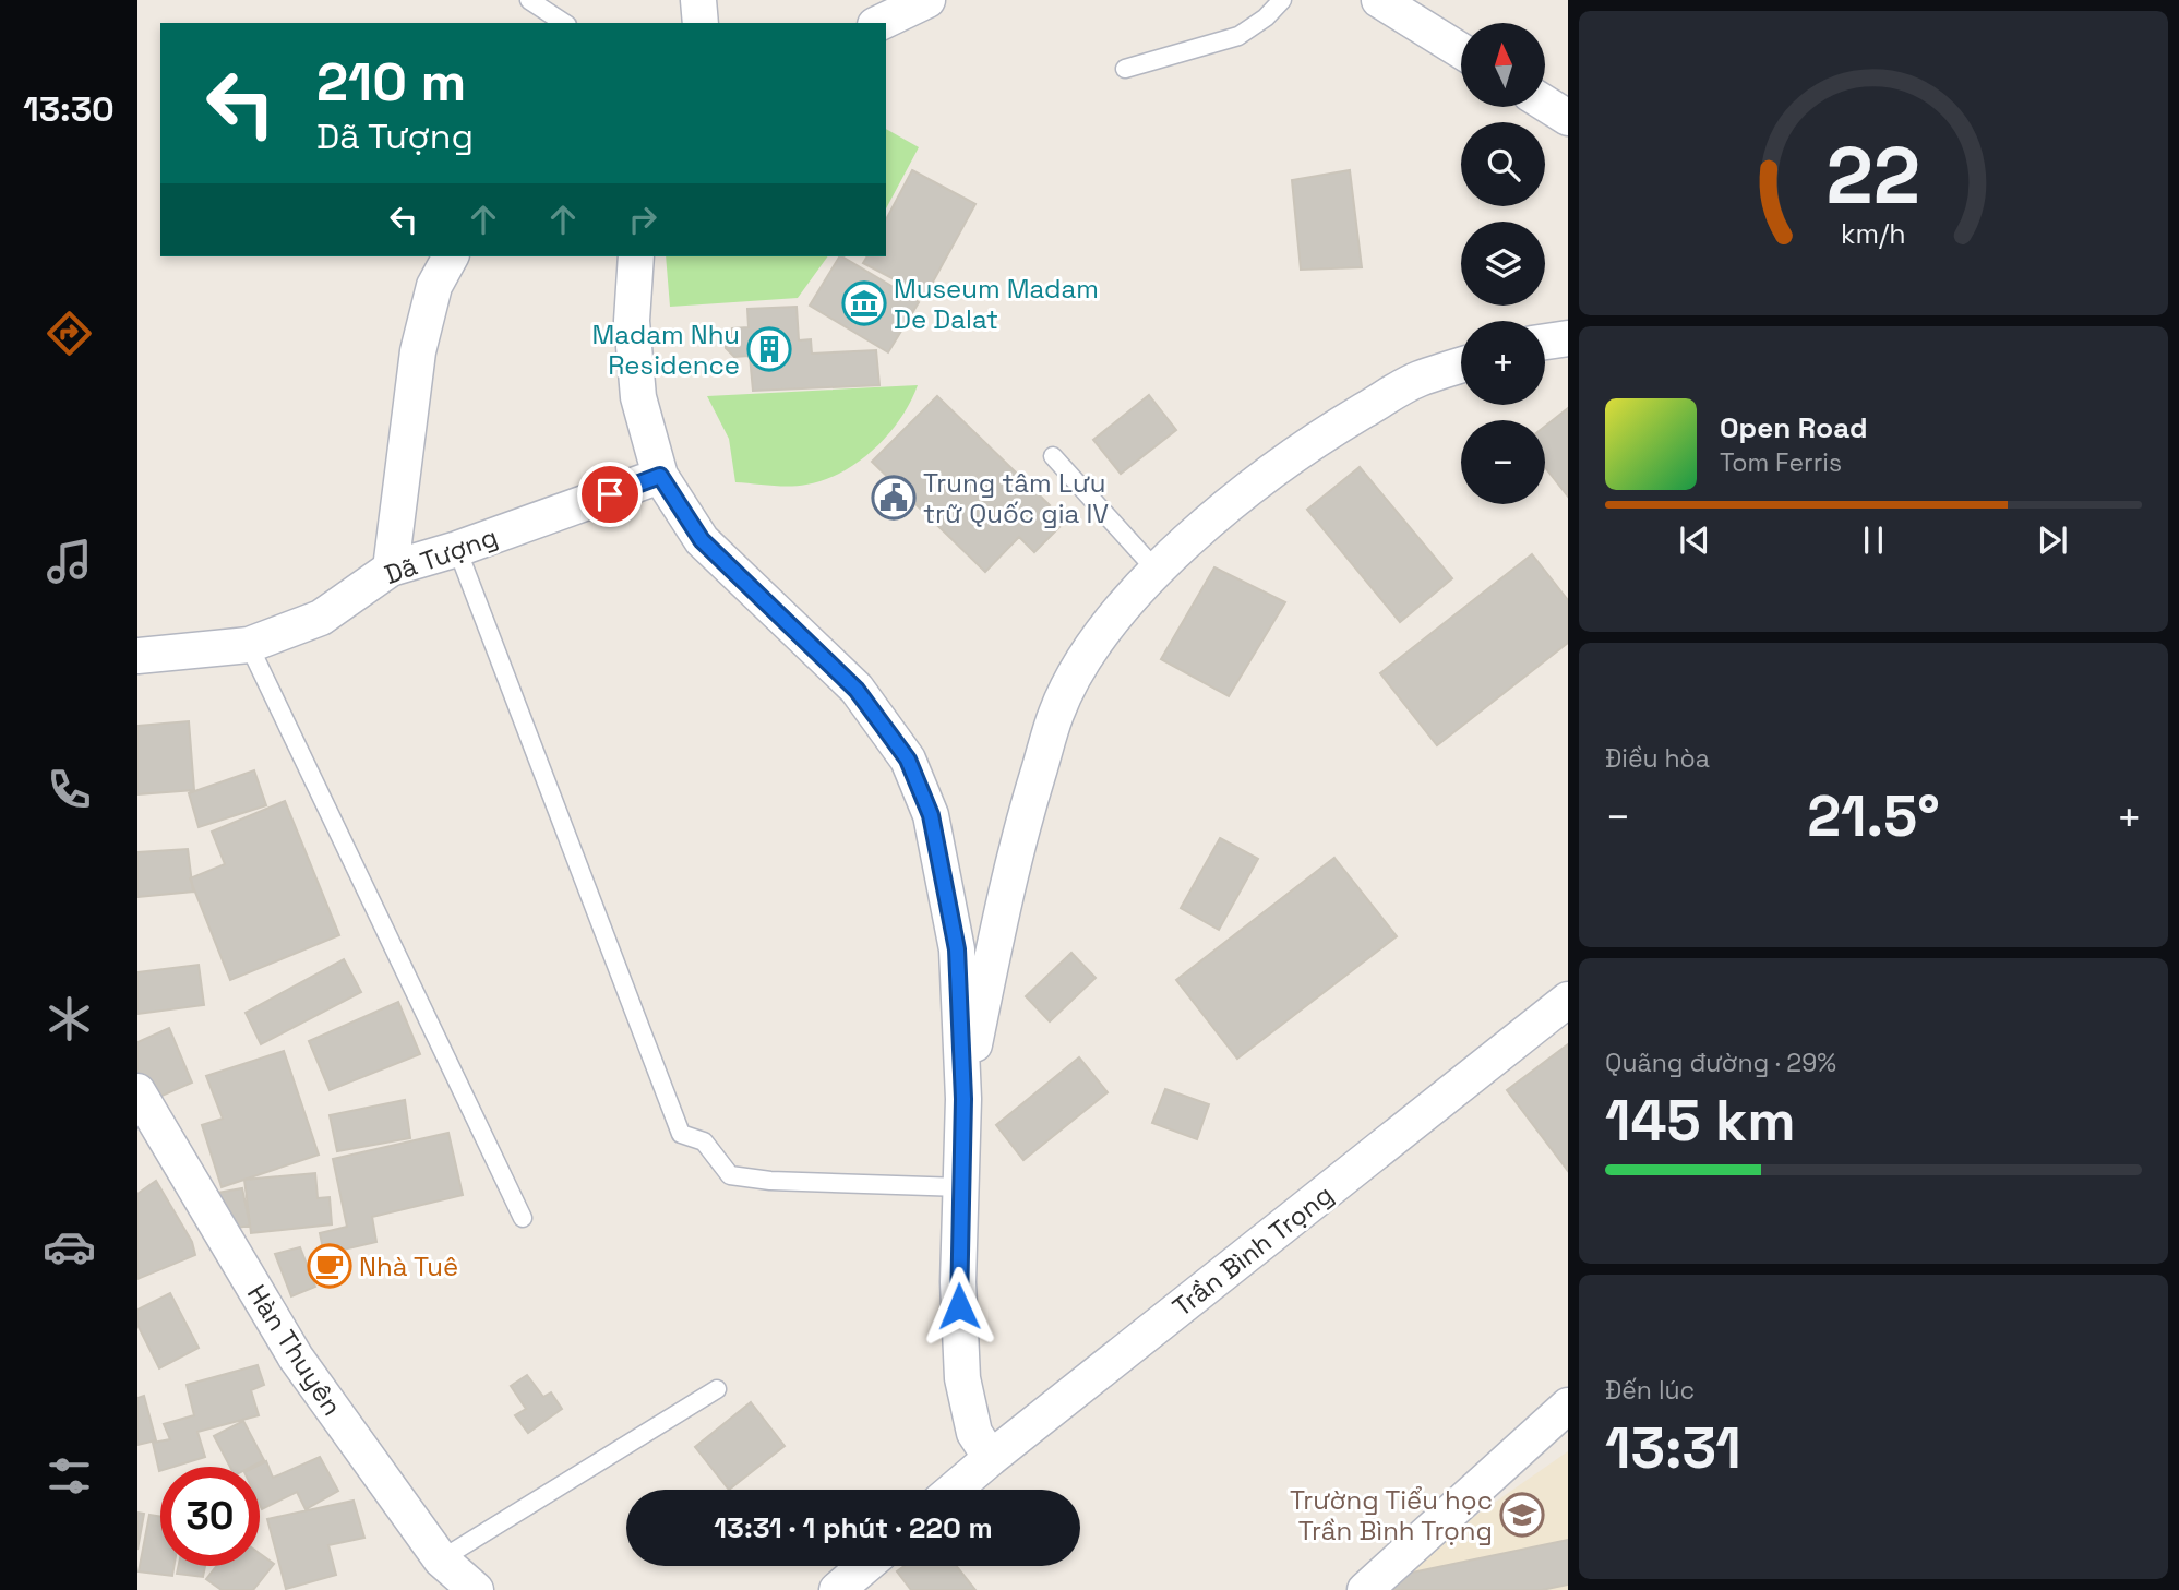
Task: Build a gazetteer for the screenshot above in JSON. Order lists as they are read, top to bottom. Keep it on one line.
{"streets":{"street":["Dã Tượng","Trần Bình Trọng","Hàn Thuyên"]},"places":{"museum":["Museum Madam De Dalat"],"building":["Madam Nhu Residence"],"public building":["Trung tâm Lưu trữ Quốc gia IV"],"cafe":["Nhà Tuê"],"school or university":["Trường Tiểu học Trần Bình Trọng"]},"north":"top","page":{"tabs":"13:30","map_buttons":["+","−"],"turn":["210 m","Dã Tượng"],"song":["Open Road","Tom Ferris"],"tile":["Điều hòa",["Quãng đường · 29%","145 km"],["Đến lúc","13:31"]],"heat":["−","21.5°","+"],"limit":"30","trip":"13:31 · 1 phút · 220 m","gauge":["22","km/h"]}}
